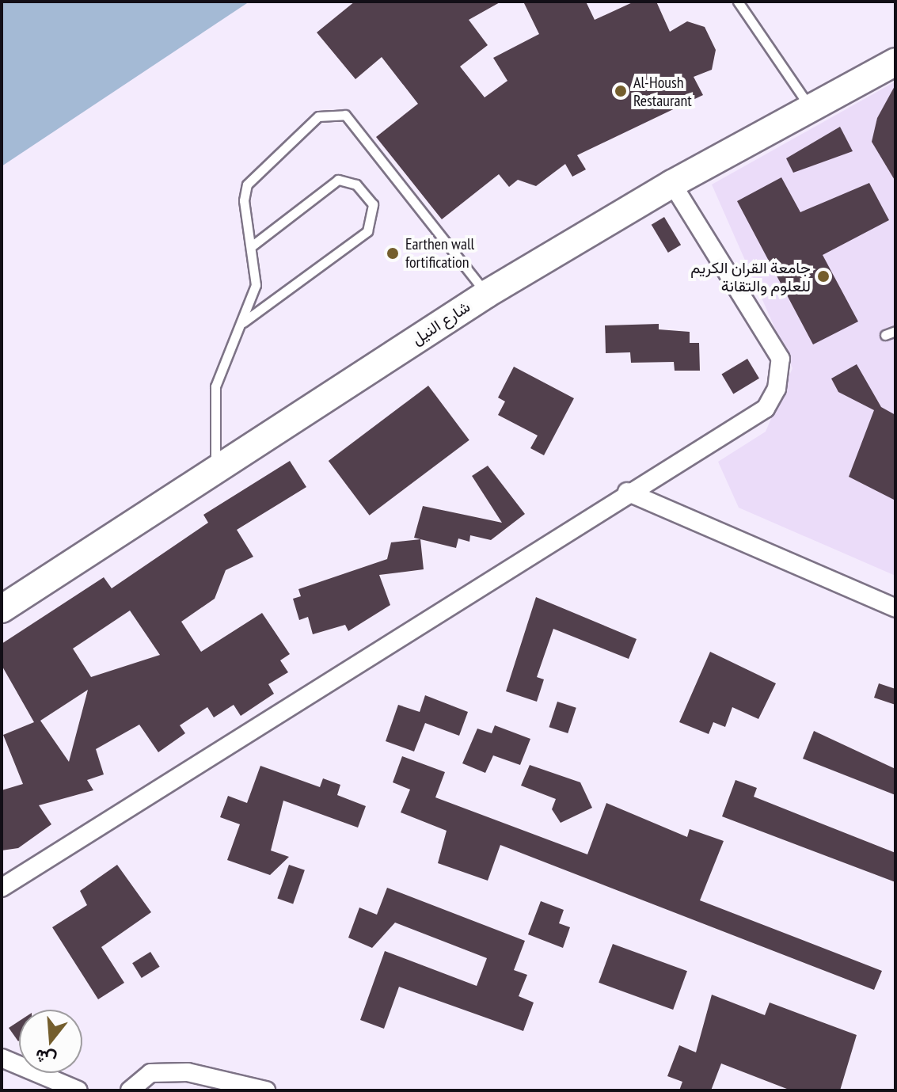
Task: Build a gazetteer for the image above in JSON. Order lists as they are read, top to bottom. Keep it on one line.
{"streets":{"main road":["شارع النيل"]},"places":["Al-Housh Restaurant","Earthen wall fortification","جامعة القران الكريم للعلوم والتقانة"],"north":"bottom"}
